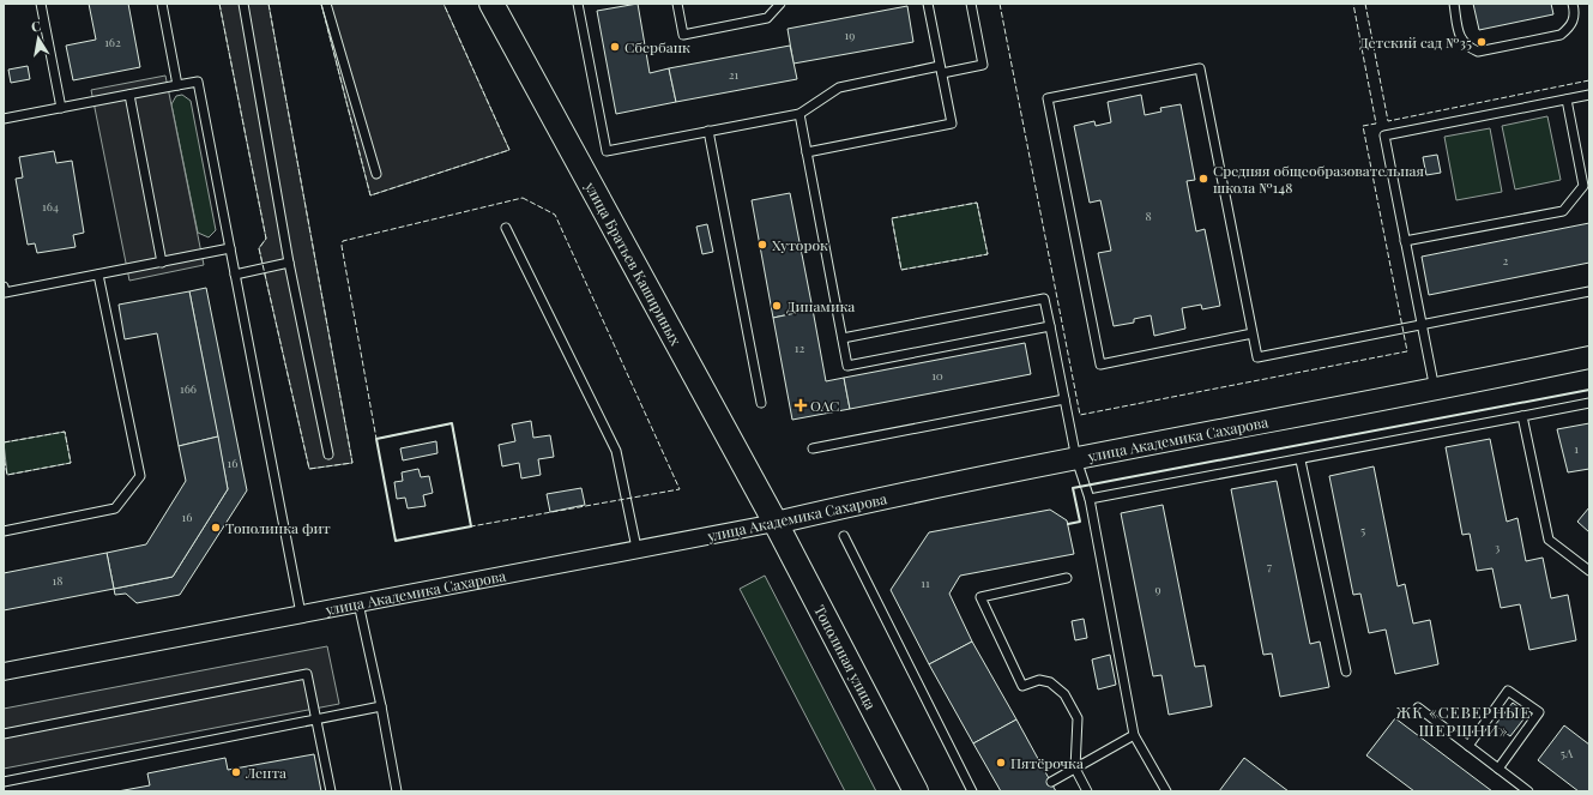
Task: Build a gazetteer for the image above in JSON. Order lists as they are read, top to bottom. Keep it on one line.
{"streets":{"main road":["улица Братьев Кашириных","Тополиная улица"],"street":["улица Академика Сахарова"]},"crossings":[["улица Братьев Кашириных","улица Академика Сахарова"],["улица Братьев Кашириных","Тополиная улица"],["улица Академика Сахарова","Тополиная улица"]],"districts":["ЖК «СЕВЕРНЫЕ ШЕРШНИ»"],"places":{"other":["Детский сад №35","Сбербанк","Средняя общеобразовательная школа №148","Хуторок","Динамика","Тополинка фит","Пятёрочка","Лента"],"health":["ОАС"]},"house_numbers":["19","162","21","164","8","2","12","10","166","1","16","16","5","3","7","18","11","9","5А"],"north":"top"}
